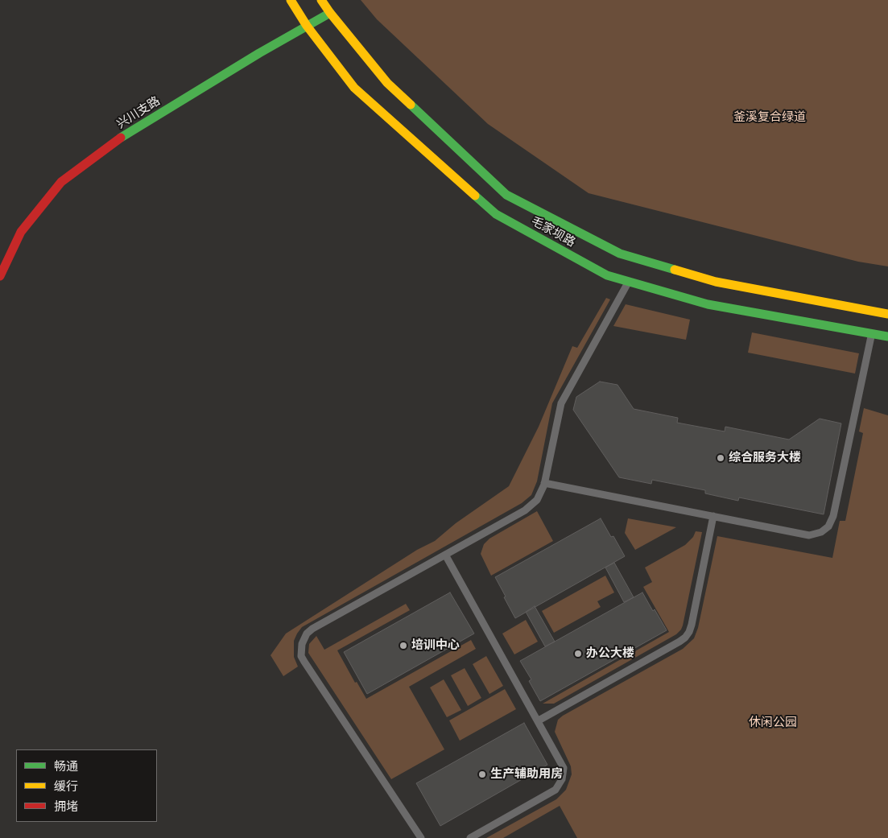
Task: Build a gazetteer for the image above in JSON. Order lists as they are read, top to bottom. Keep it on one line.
{"streets":{"main road":["兴川支路","毛家坝路"]},"crossings":[["兴川支路","毛家坝路"]],"parks":["釜溪复合绿道","休闲公园"],"places":["综合服务大楼","培训中心","办公大楼","生产辅助用房"],"legend":["畅通","缓行","拥堵"]}
